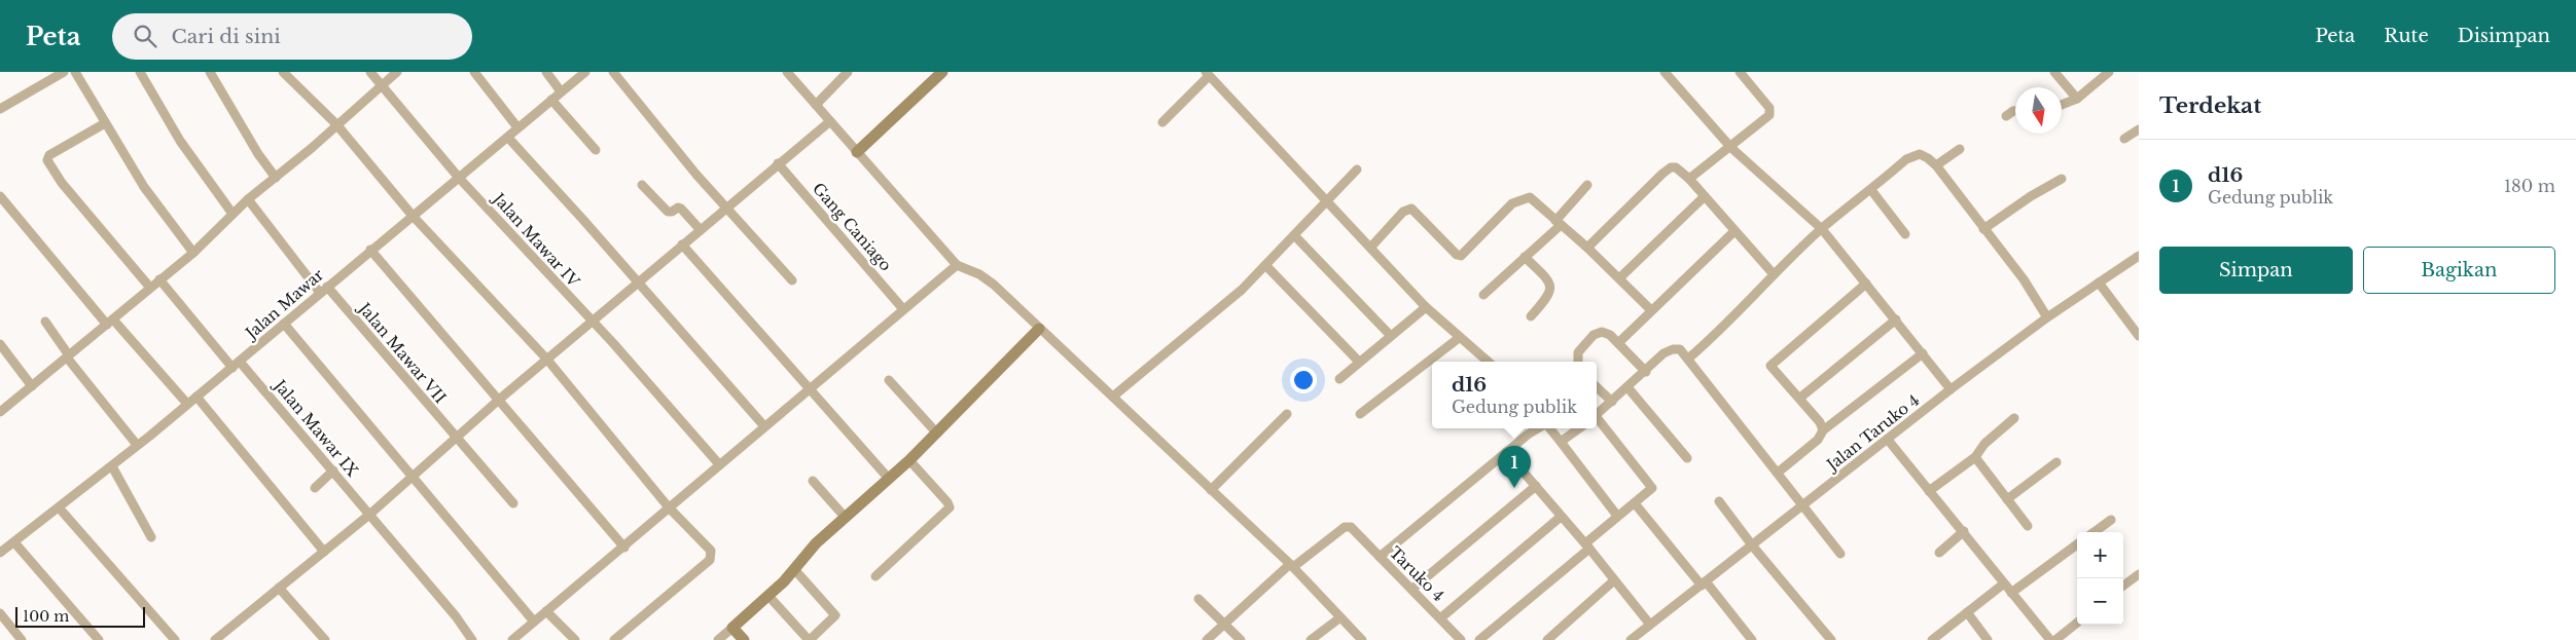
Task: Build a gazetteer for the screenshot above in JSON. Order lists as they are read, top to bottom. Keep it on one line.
{"streets":{"street":["Gang Caniago","Jalan Mawar IV","Jalan Mawar","Jalan Mawar VII","Jalan Mawar IX","Jalan Taruko 4","Taruko 4"]},"crossings":[["Jalan Mawar IV","Jalan Mawar"],["Jalan Mawar","Jalan Mawar VII"],["Jalan Mawar","Jalan Mawar IX"]],"scale_bar":"100 m","north":"bottom","page":{"header":"Peta","search":"Cari di sini","nav":["Peta","Rute","Disimpan"],"heading":"Terdekat","list":[{"mark":"1","name":"d16","note":"Gedung publik","value":"180 m"}],"buttons":["Simpan","Bagikan"],"popup":["d16","Gedung publik"],"pins":"1","map_buttons":["+","−"],"scale":"100 m"}}
